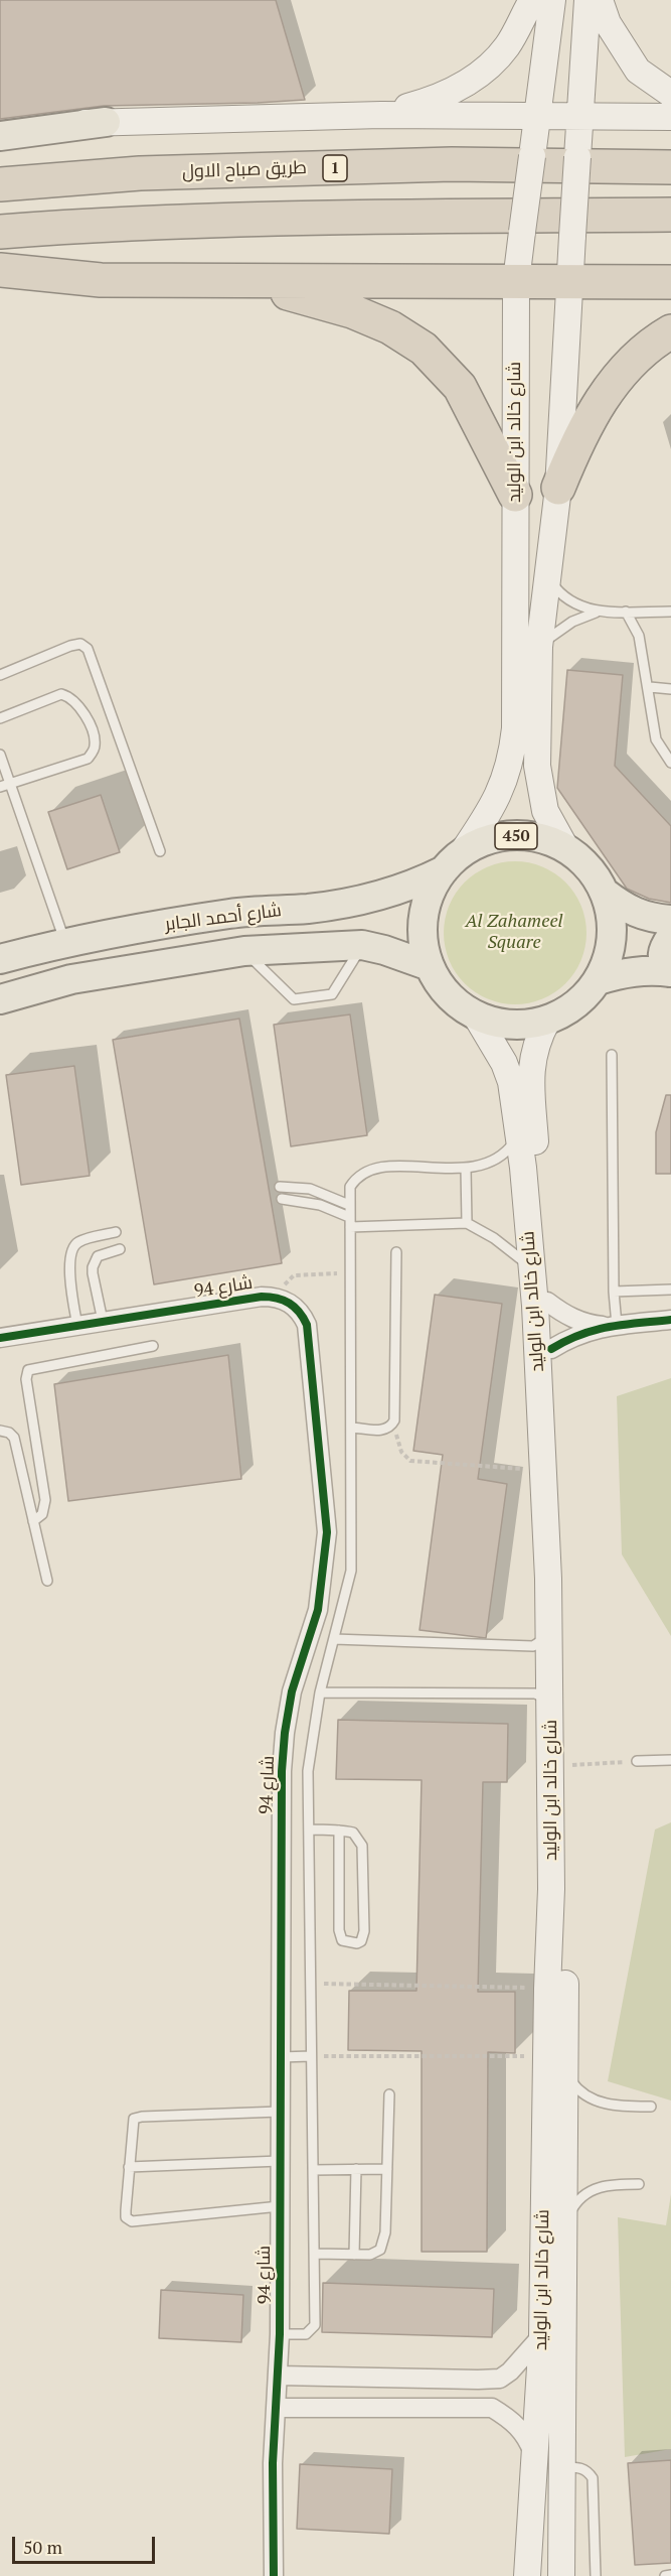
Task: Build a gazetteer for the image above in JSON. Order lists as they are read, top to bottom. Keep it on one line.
{"streets":{"highway":["1","طريق صباح الاول"],"main road":["شارع خالد ابن الوليد","450","شارع أحمد الجابر"],"street":["شارع 94"]},"crossings":[["شارع خالد ابن الوليد","450"],["شارع خالد ابن الوليد","شارع أحمد الجابر"],["450","شارع أحمد الجابر"]],"parks":["Al Zahameel Square"],"scale_bar":"50 m"}
